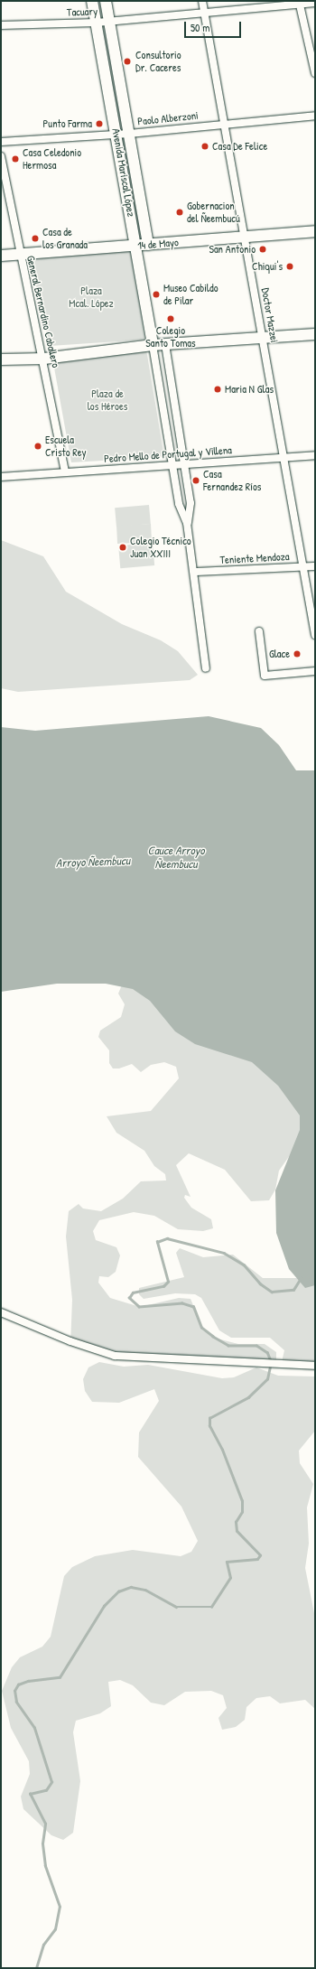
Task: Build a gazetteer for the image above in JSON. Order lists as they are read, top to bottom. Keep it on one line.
{"streets":{"main road":["Avenida Mariscal López","14 de Mayo"],"street":["Tacuary","Paolo Alberzoni","General Bernardino Caballero","Doctor Mazzei","Pedro Mello de Portugal y Villena","Teniente Mendoza"]},"crossings":[["Tacuary","Avenida Mariscal López"],["Tacuary","Doctor Mazzei"],["Paolo Alberzoni","Avenida Mariscal López"],["Paolo Alberzoni","Doctor Mazzei"],["Avenida Mariscal López","14 de Mayo"],["14 de Mayo","General Bernardino Caballero"],["14 de Mayo","Doctor Mazzei"],["General Bernardino Caballero","Pedro Mello de Portugal y Villena"],["Doctor Mazzei","Pedro Mello de Portugal y Villena"],["Doctor Mazzei","Teniente Mendoza"]],"water":["Cauce Arroyo Ñeembucu","Arroyo Ñeembucu"],"parks":["Plaza Mcal. López","Plaza de los Héroes"],"places":["Consultorio Dr. Caceres","Punto Farma","Casa De Felice","Casa Celedonio Hermosa","Gobernacion del Ñeembucú","Casa de los Granada","San Antonio","Chiqui's","Museo Cabildo de Pilar","Colegio Santo Tomas","Maria N Glas","Escuela Cristo Rey","Casa Fernandez Ríos","Colegio Técnico Juan XXIII","Glace"],"scale_bar":"50 m"}
